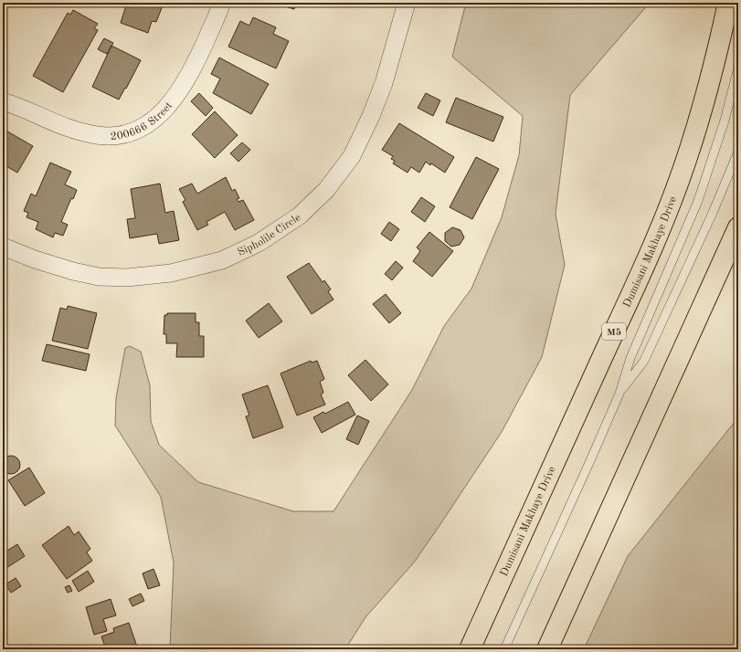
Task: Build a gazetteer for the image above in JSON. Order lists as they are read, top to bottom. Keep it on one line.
{"streets":{"main road":["Dumisani Makhaye Drive","M5"],"street":["200666 Street","Sipholile Circle"]}}
